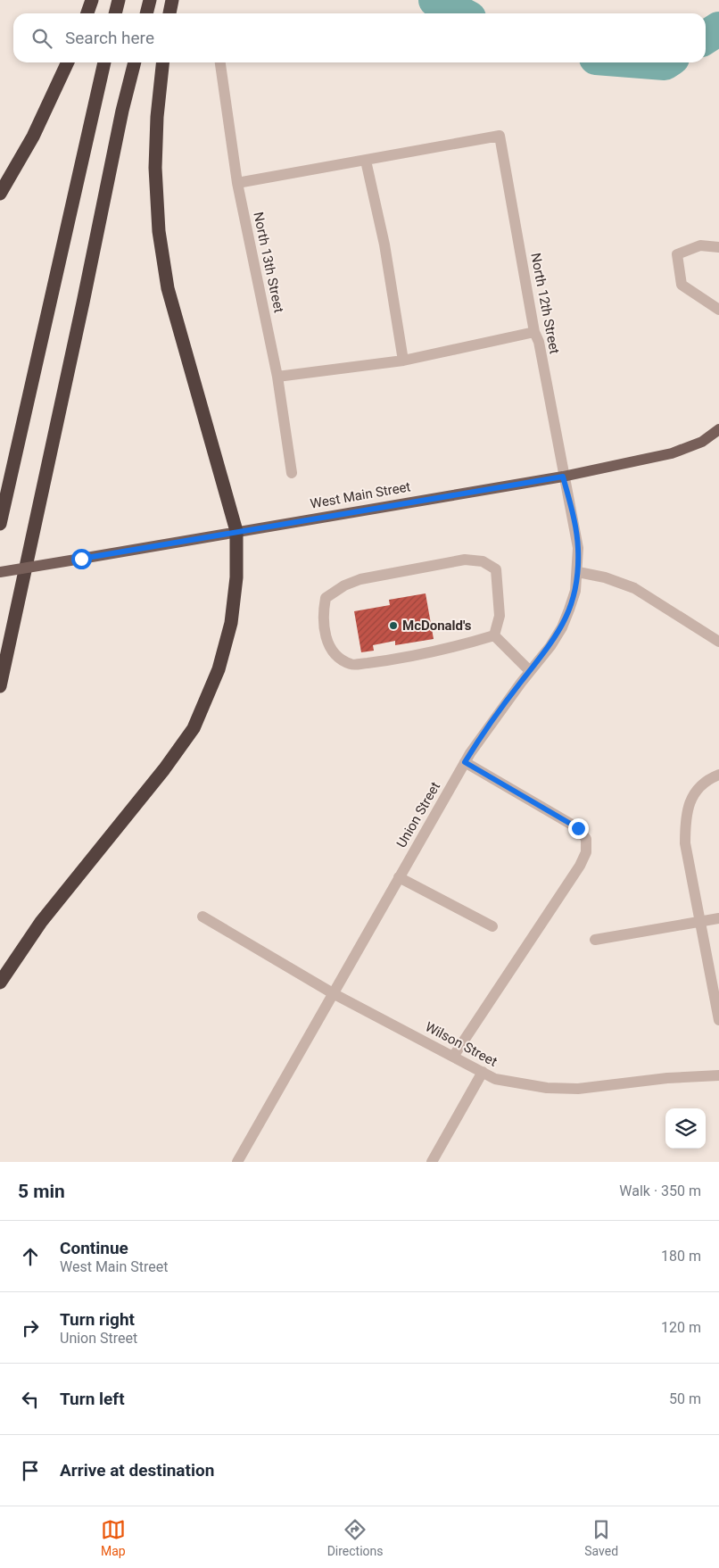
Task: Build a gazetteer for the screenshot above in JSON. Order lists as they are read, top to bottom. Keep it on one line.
{"streets":{"main road":["West Main Street"],"street":["North 13th Street","North 12th Street","Union Street","Wilson Street"]},"crossings":[["North 12th Street","West Main Street"],["North 12th Street","Union Street"],["West Main Street","Union Street"],["Union Street","Wilson Street"]],"places":["McDonald's"],"page":{"search":"Search here","heading":["5 min","Walk · 350 m"],"list":[["Continue","West Main Street","180 m"],["Turn right","Union Street","120 m"],["Turn left","50 m"],"Arrive at destination"],"nav":["Map","Directions","Saved"]}}
